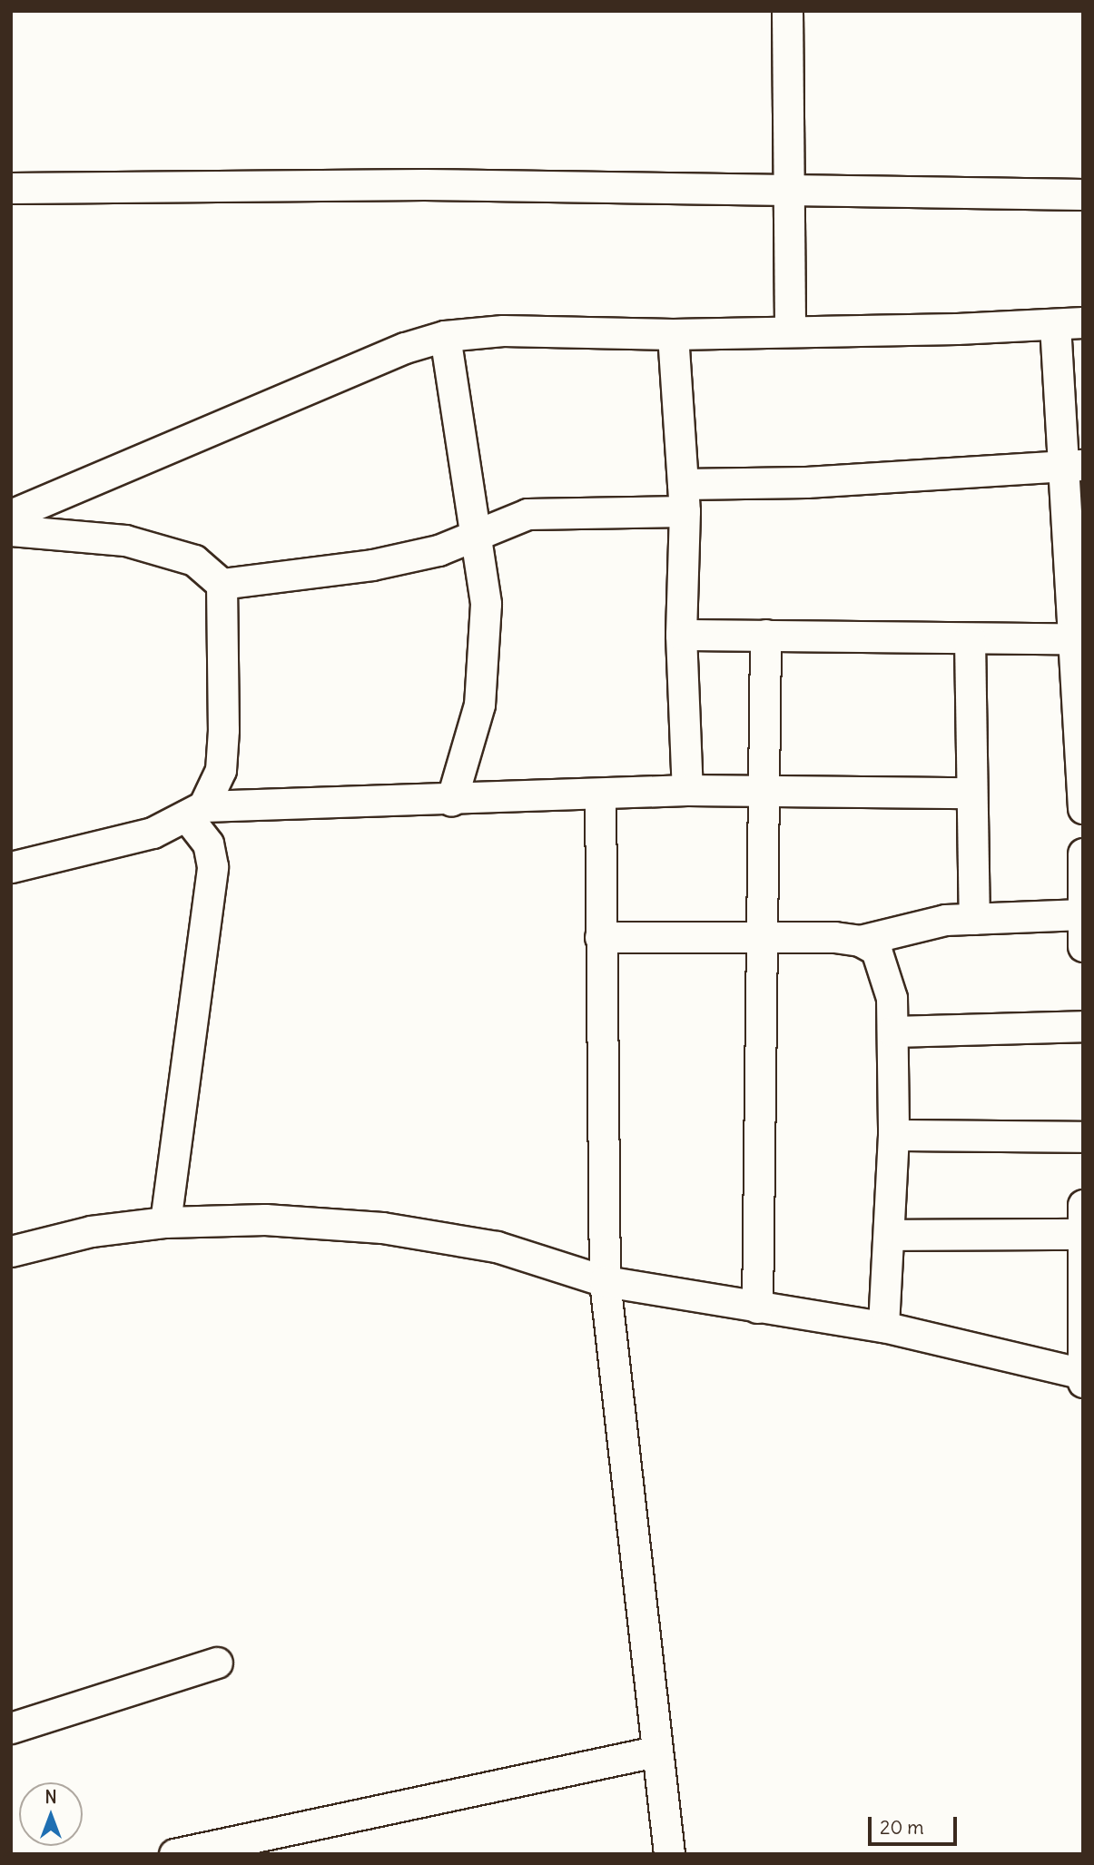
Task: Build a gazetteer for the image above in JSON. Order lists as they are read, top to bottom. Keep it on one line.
{"scale_bar":"20 m","north":"top"}
